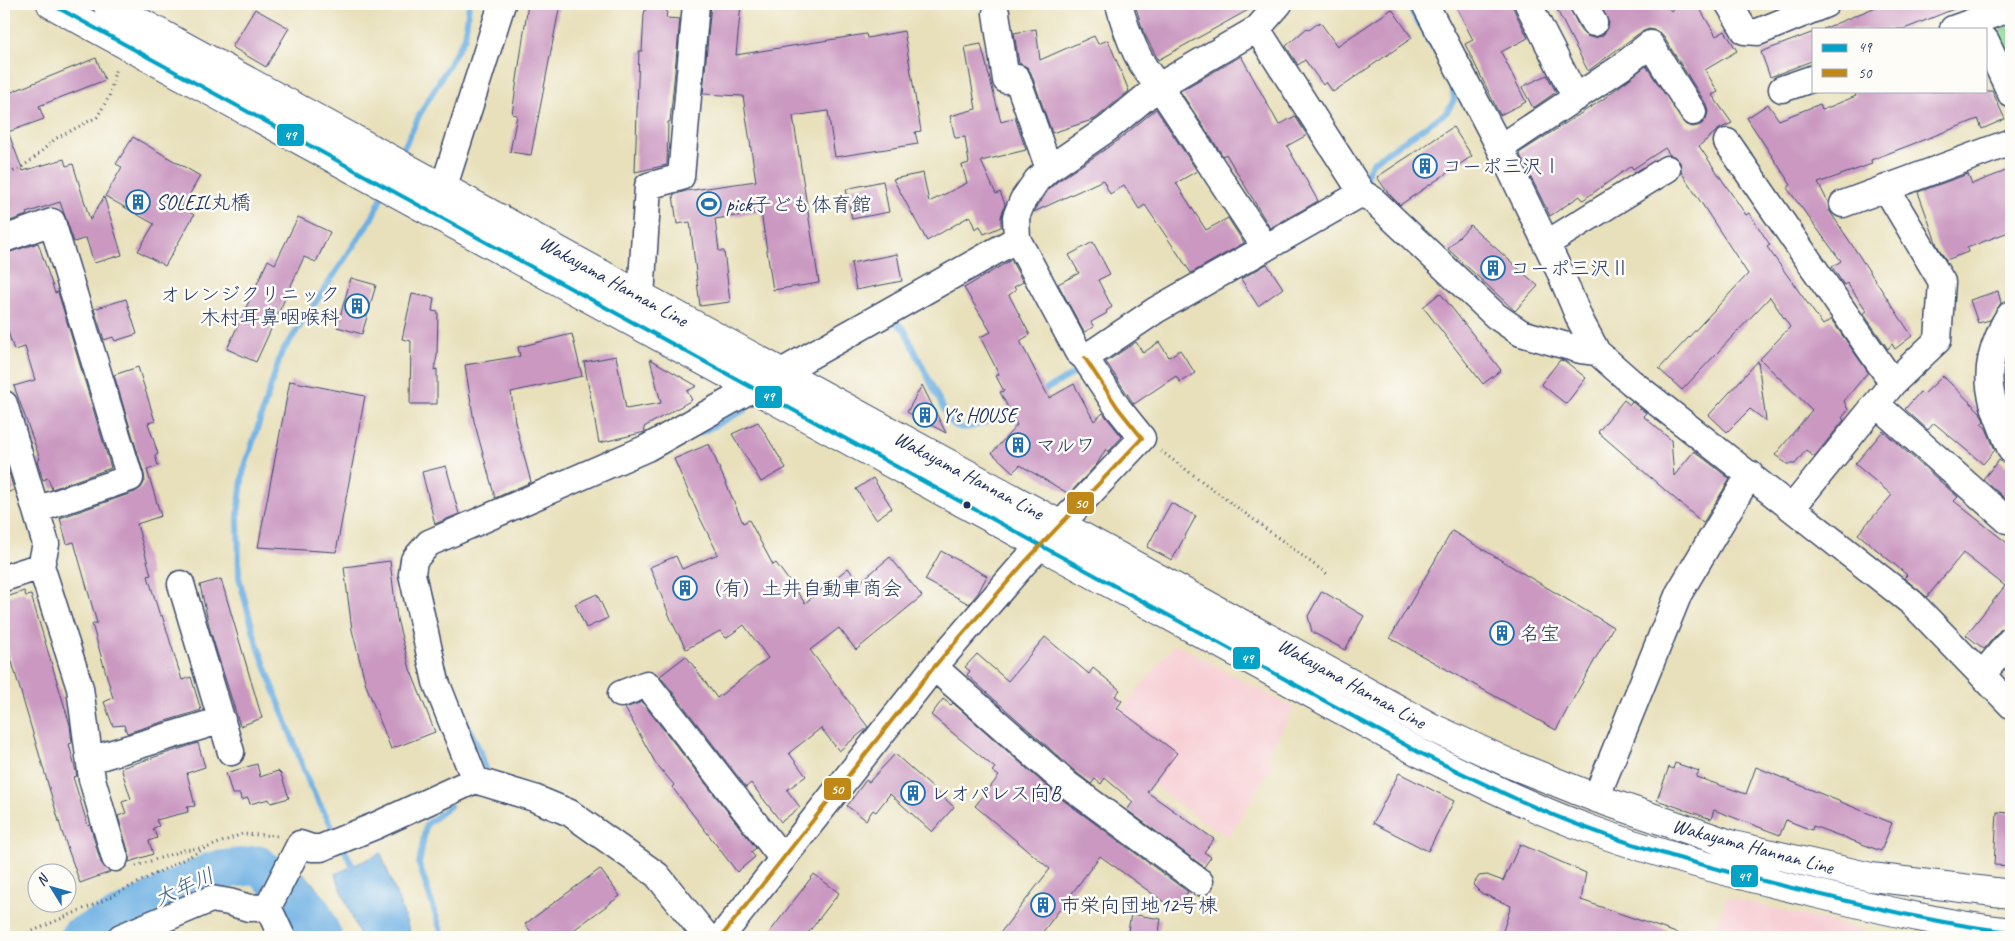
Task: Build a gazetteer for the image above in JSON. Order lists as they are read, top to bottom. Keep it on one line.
{"streets":{"main road":["Wakayama Hannan Line"]},"water":["大年川"],"places":{"building":["コーポ三沢Ⅰ","SOLEIL丸橋","コーポ三沢Ⅱ","オレンジクリニック 木村耳鼻咽喉科","Y's HOUSE","マルワ","（有）土井自動車商会","名宝","レオパレス向B","市栄向団地12号棟"],"sports":["pick子ども体育館"]},"lines":["transit line 49","transit line 50"],"legend":["49","50"],"north":"top left"}
